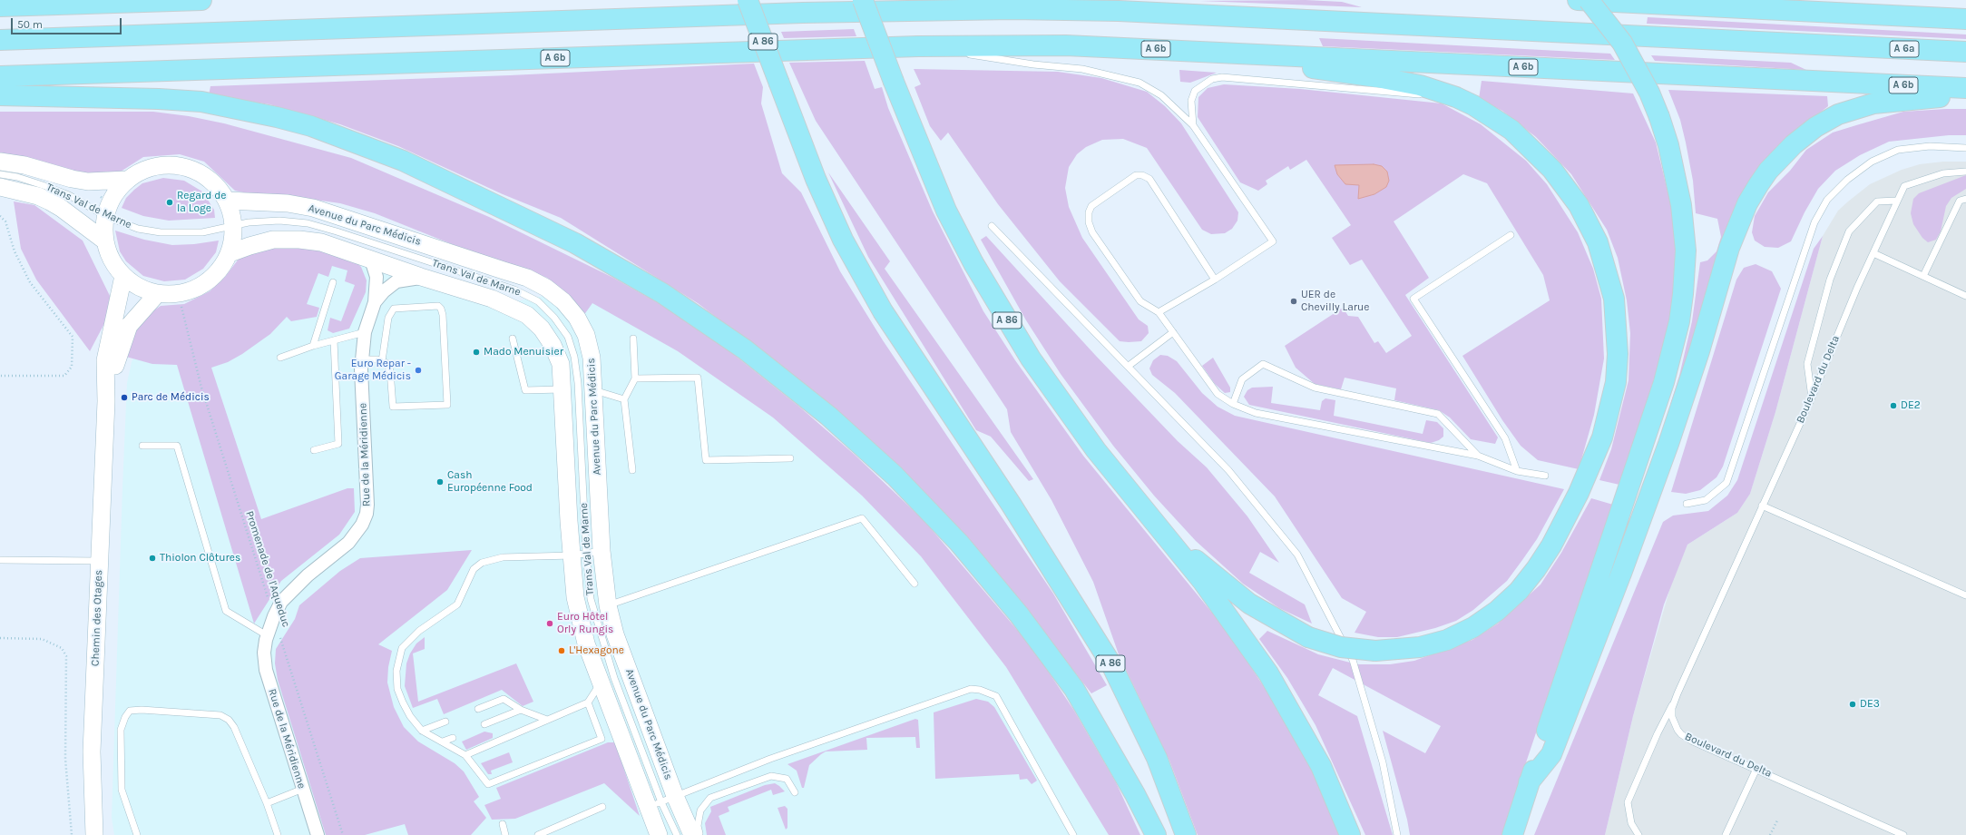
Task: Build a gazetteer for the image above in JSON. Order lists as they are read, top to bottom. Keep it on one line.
{"streets":{"highway":["A 86","A 6b","A 6a"],"street":["Avenue du Parc Médicis","Rue de la Méridienne","Chemin des Otages"],"lane":["Trans Val de Marne","Boulevard du Delta"],"path":["Promenade de l'Aqueduc"]},"crossings":[["Trans Val de Marne","Avenue du Parc Médicis"],["Avenue du Parc Médicis","Rue de la Méridienne"],["Rue de la Méridienne","Promenade de l'Aqueduc"]],"places":["Regard de la Loge","UER de Chevilly Larue","Mado Menuisier","Euro Repar - Garage Médicis","Parc de Médicis","DE2","Cash Européenne Food","Thiolon Clôtures","Euro Hôtel Orly Rungis","L'Hexagone","DE3"],"scale_bar":"50 m"}
